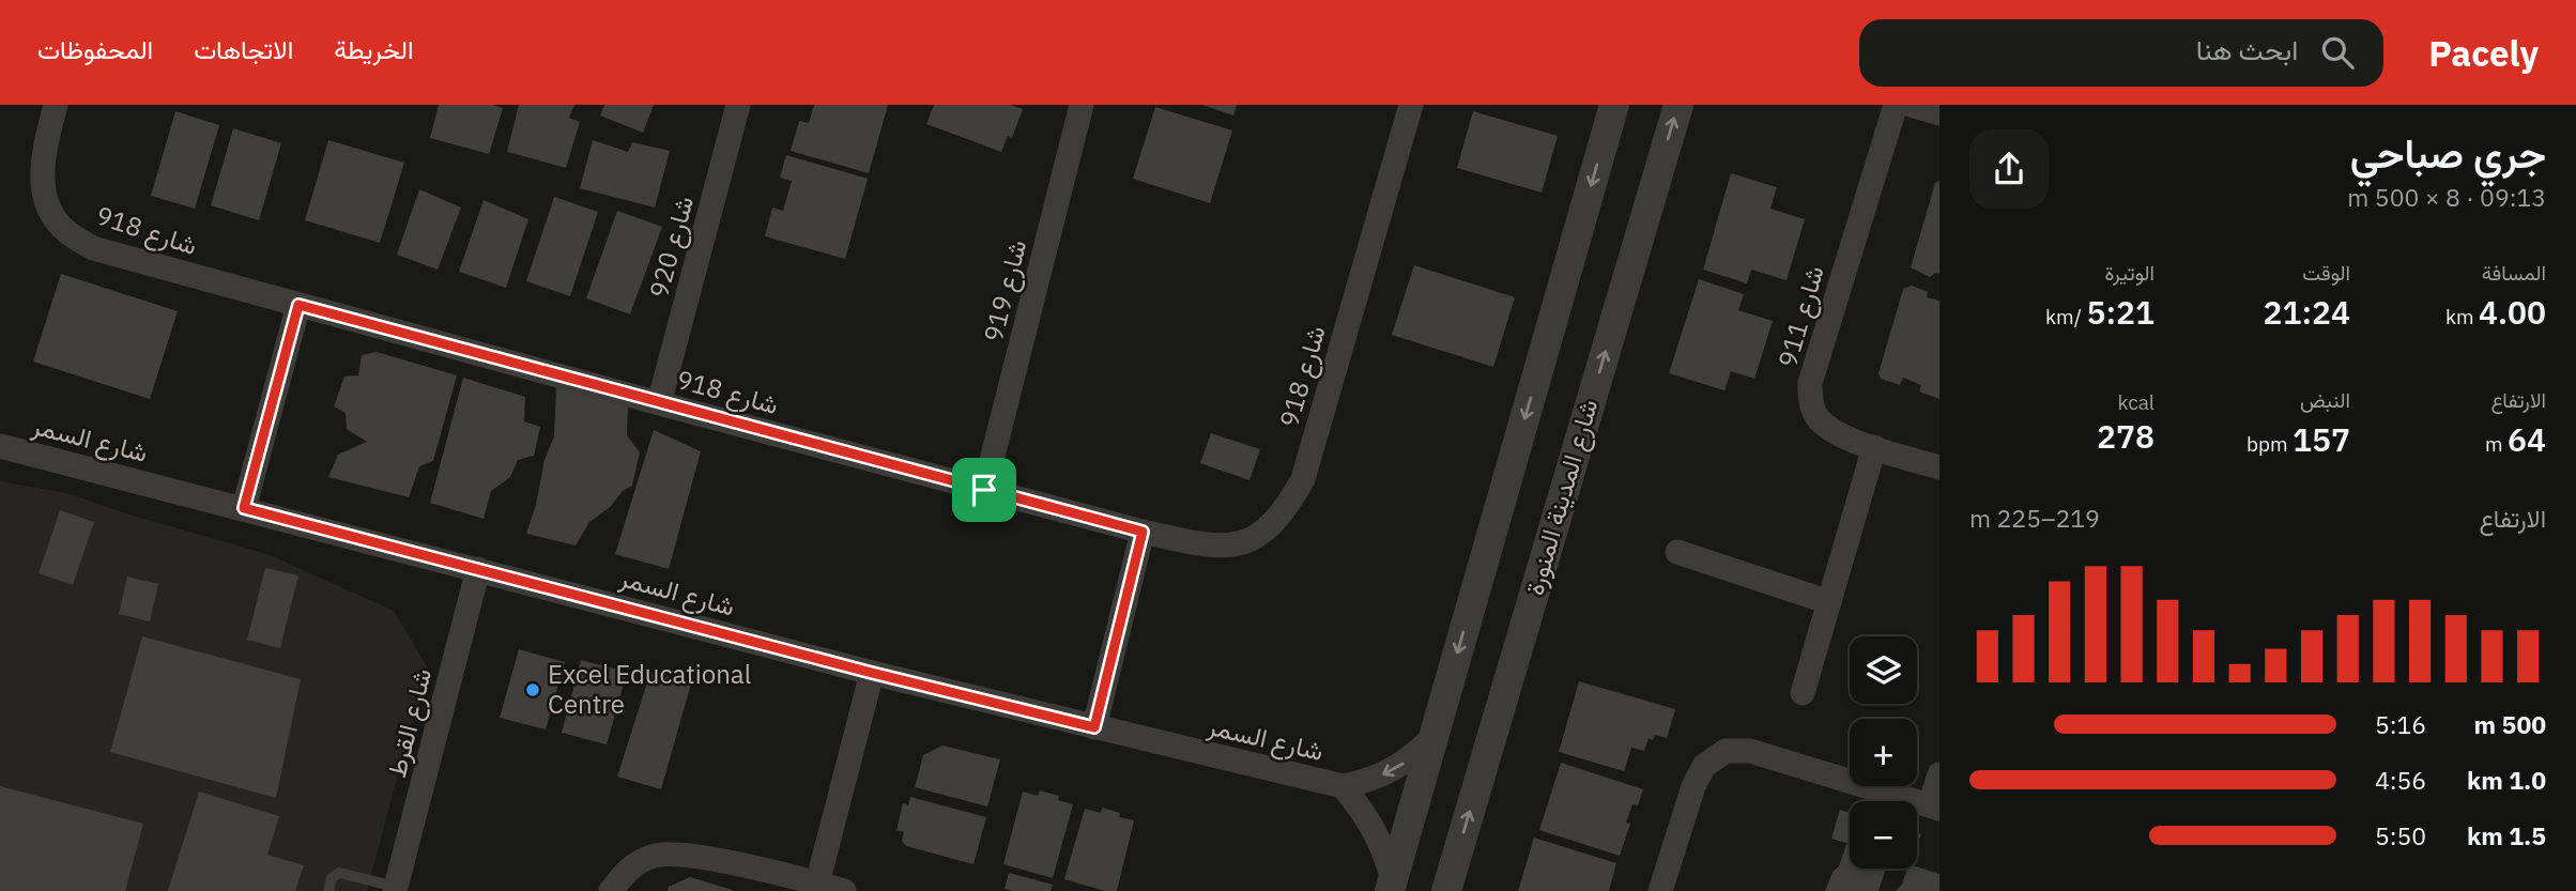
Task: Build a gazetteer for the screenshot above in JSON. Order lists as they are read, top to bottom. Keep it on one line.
{"streets":{"street":["شارع 918","شارع 920","شارع 919","شارع 911","شارع السمر","شارع المدينة المنورة","شارع القرط"]},"crossings":[["شارع 918","شارع 920"],["شارع 918","شارع 919"],["شارع السمر","شارع القرط"]],"places":["Excel Educational Centre"],"page":{"header":"Pacely","search":"ابحث هنا","nav":["الخريطة","الاتجاهات","المحفوظات"],"heading":["جري صباحي","09:13 · 8 × 500 m"],"stats":[["المسافة","4.00 km"],["الوقت","21:24"],["الوتيرة","5:21 /km"],["الارتفاع","64 m"],["النبض","157 bpm"],["kcal","278"]],"chart":["الارتفاع","219–225 m"],"map_buttons":["+","−"],"list":[{"name":"500 m","note":"5:16"},{"name":"1.0 km","note":"4:56"},{"name":"1.5 km","note":"5:50"}]}}
